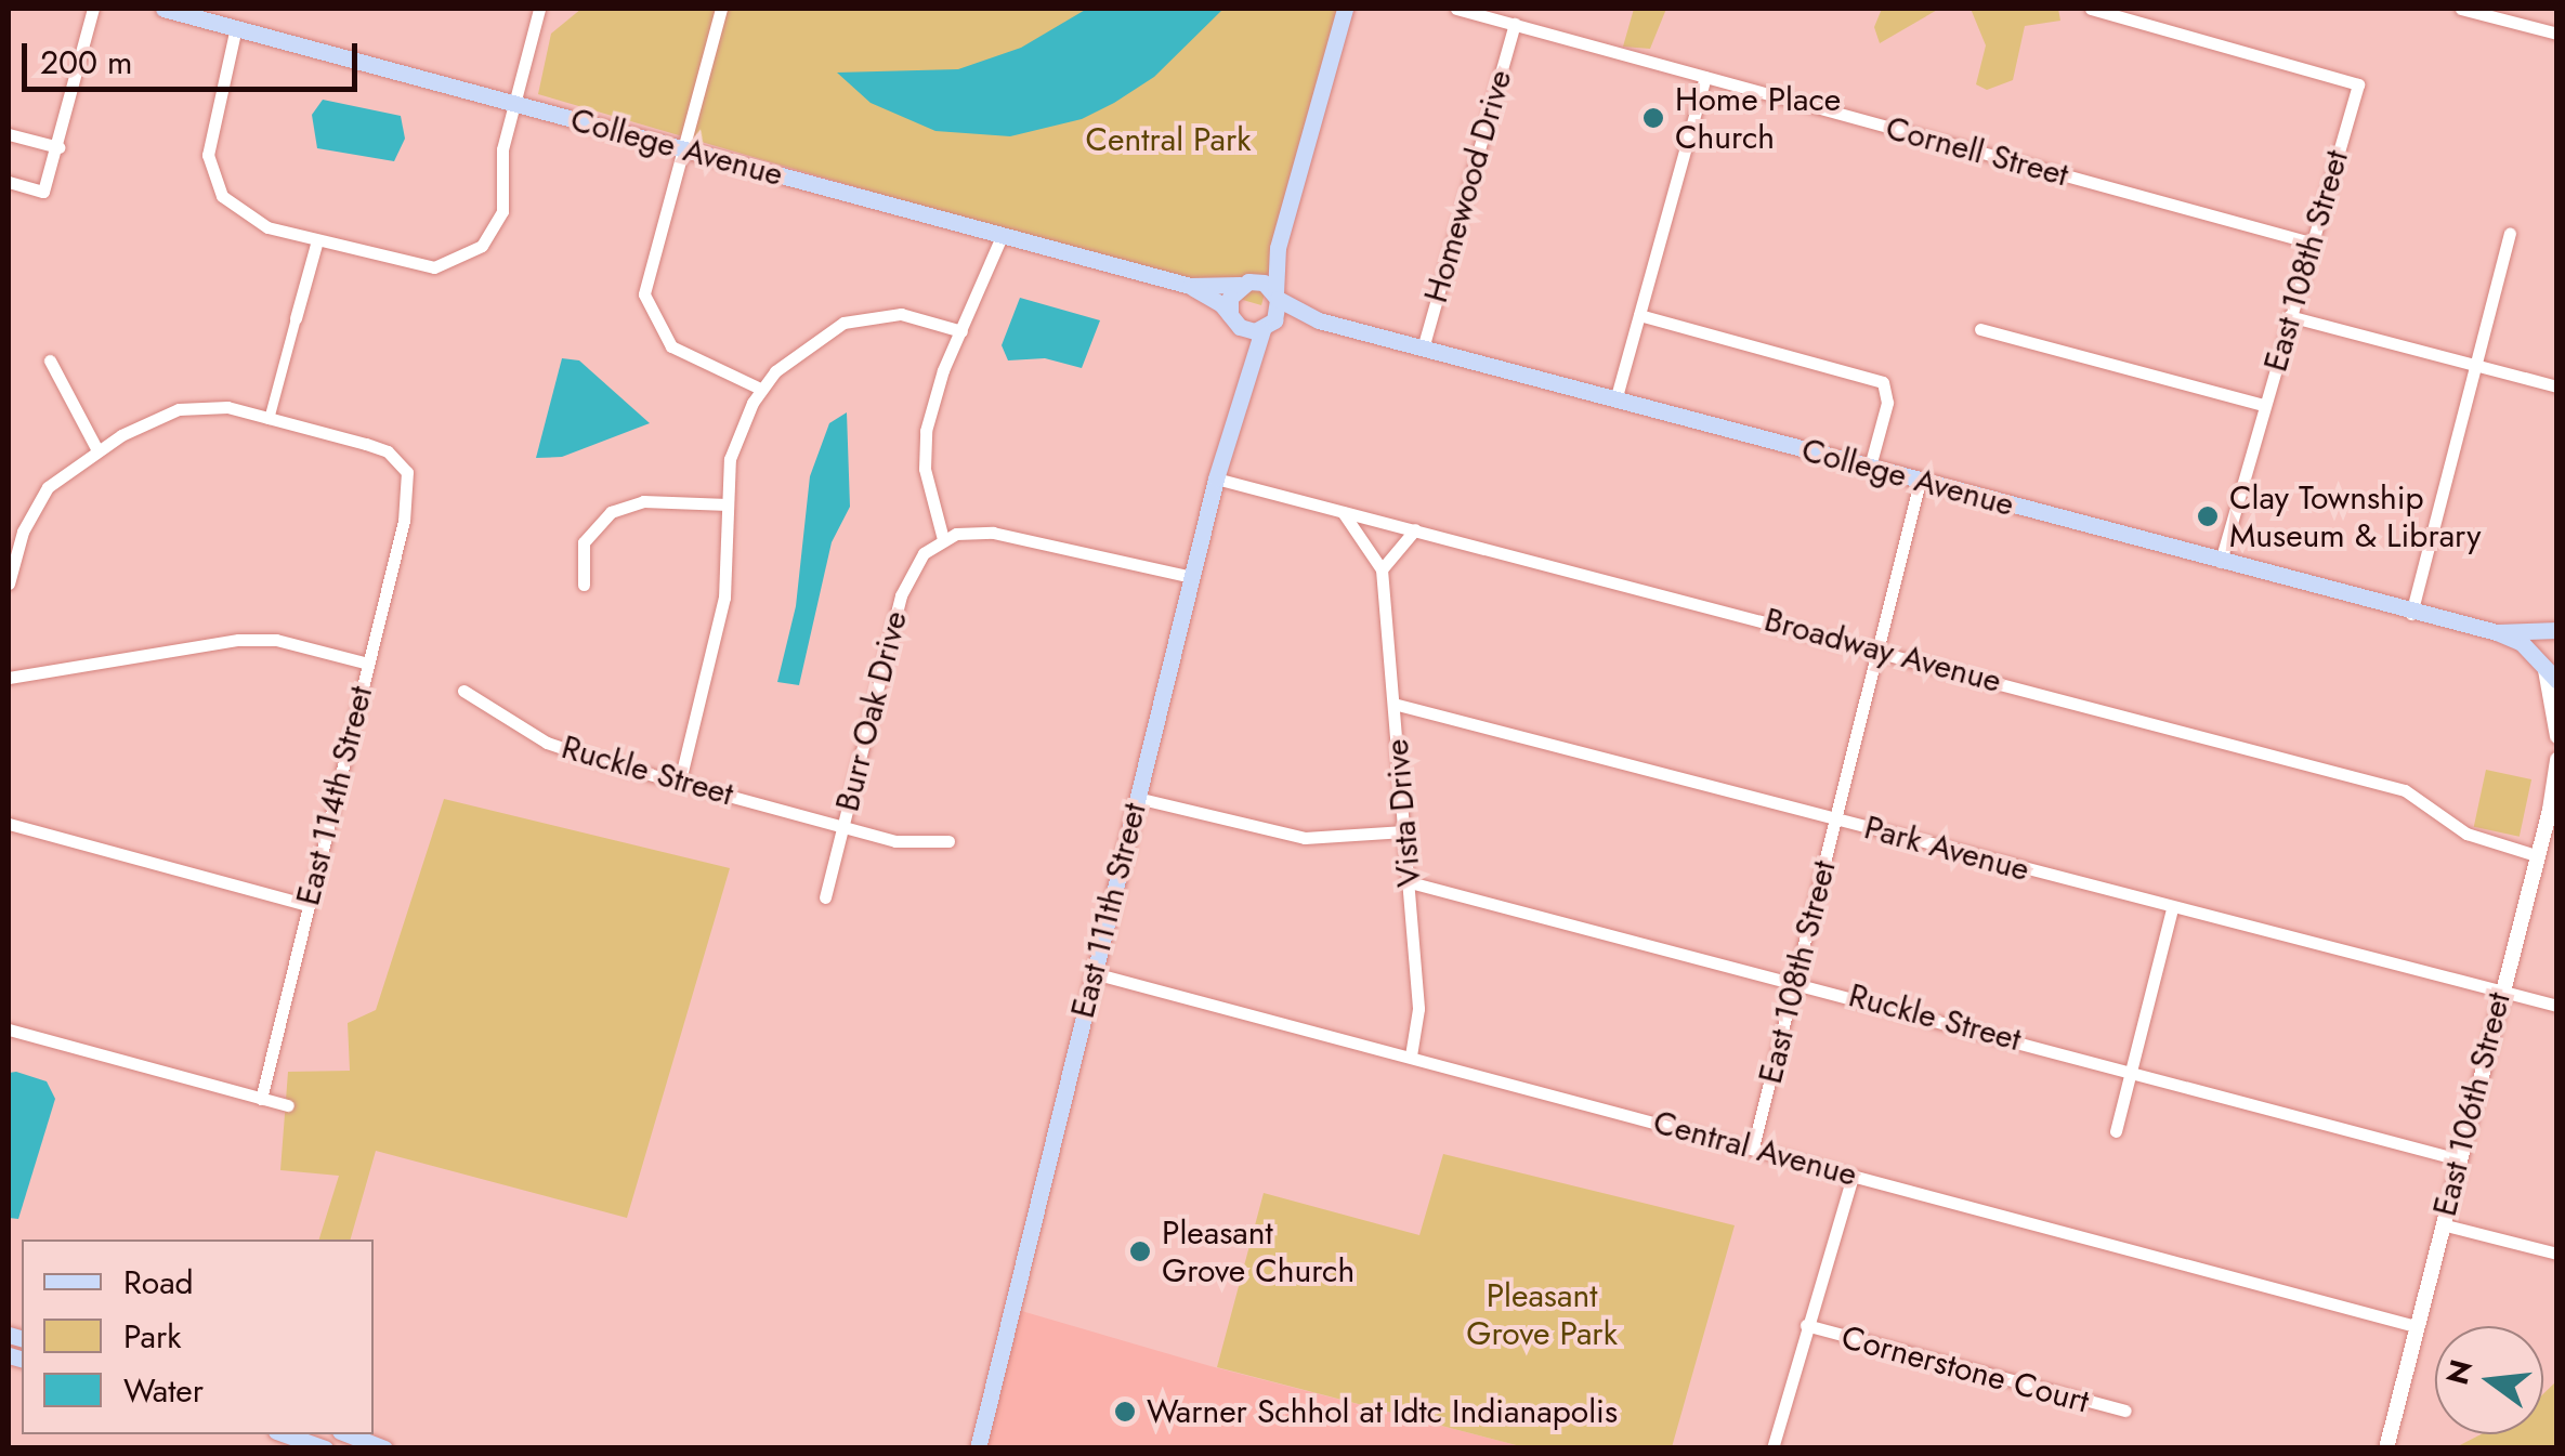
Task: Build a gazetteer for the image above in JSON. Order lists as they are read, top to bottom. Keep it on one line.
{"streets":{"main road":["College Avenue","East 111th Street"],"street":["Cornell Street","Homewood Drive","East 108th Street","Broadway Avenue","Burr Oak Drive","Ruckle Street","East 114th Street","Vista Drive","Park Avenue","East 106th Street","Central Avenue","Cornerstone Court"]},"crossings":[["College Avenue","Homewood Drive"],["College Avenue","East 108th Street"],["College Avenue","East 111th Street"],["Cornell Street","Homewood Drive"],["Cornell Street","East 108th Street"],["East 108th Street","Broadway Avenue"],["East 108th Street","Ruckle Street"],["East 108th Street","Park Avenue"],["East 108th Street","Central Avenue"],["Broadway Avenue","Vista Drive"],["Broadway Avenue","East 111th Street"],["Broadway Avenue","East 106th Street"],["Burr Oak Drive","Ruckle Street"],["Ruckle Street","Vista Drive"],["Ruckle Street","East 106th Street"],["Vista Drive","Park Avenue"],["Vista Drive","Central Avenue"],["Park Avenue","East 106th Street"],["East 111th Street","Central Avenue"],["East 106th Street","Central Avenue"]],"parks":["Central Park","Pleasant Grove Park"],"places":["Home Place Church","Clay Township Museum & Library","Pleasant Grove Church","Warner Schhol at Idtc Indianapolis"],"legend":["Road","Park","Water"],"scale_bar":"200 m","north":"left"}
